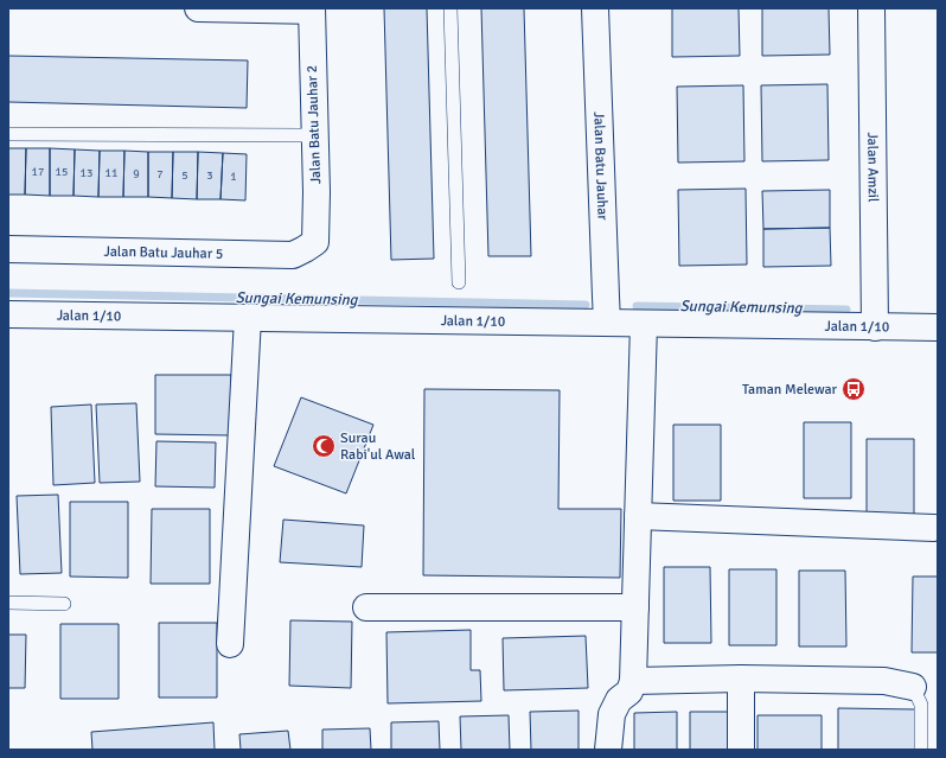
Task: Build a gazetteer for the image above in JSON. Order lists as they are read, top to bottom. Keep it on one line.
{"streets":{"street":["Jalan Batu Jauhar 2","Jalan Batu Jauhar","Jalan Amzil","Jalan Batu Jauhar 5","Jalan 1/10"]},"crossings":[["Jalan Batu Jauhar 2","Jalan Batu Jauhar 5"],["Jalan Batu Jauhar","Jalan 1/10"],["Jalan Amzil","Jalan 1/10"]],"water":["Sungai Kemunsing"],"places":{"bus stop":["Taman Melewar"],"mosque":["Surau Rabi'ul Awal"]},"house_numbers":["17","15","13","11","9","7","5","3","1"]}
